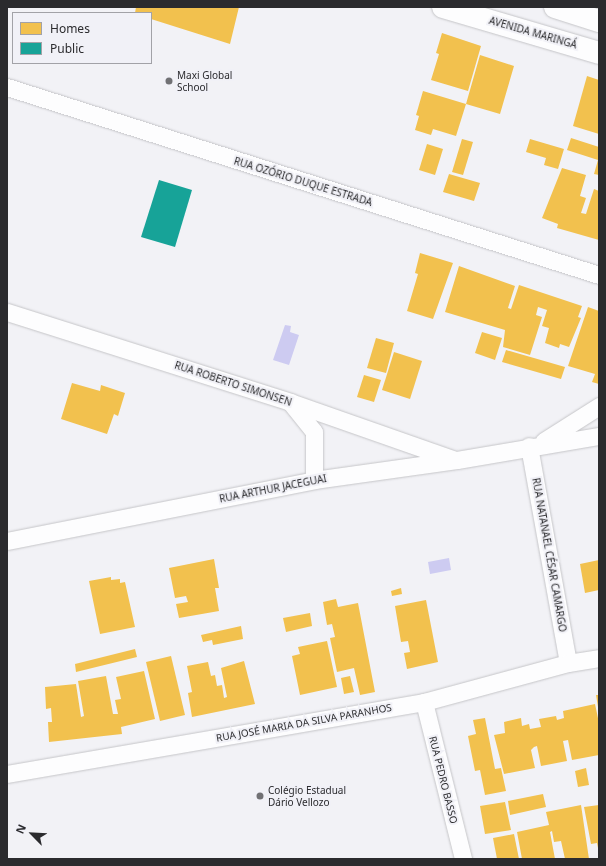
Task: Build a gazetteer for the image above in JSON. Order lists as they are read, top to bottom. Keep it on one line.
{"streets":{"main road":["AVENIDA MARINGÁ"],"street":["RUA OZÓRIO DUQUE ESTRADA","RUA ROBERTO SIMONSEN","RUA ARTHUR JACEGUAI","RUA NATANAEL CÉSAR CAMARGO","RUA JOSÉ MARIA DA SILVA PARANHOS","RUA PEDRO BASSO"]},"crossings":[["RUA ROBERTO SIMONSEN","RUA ARTHUR JACEGUAI"],["RUA ARTHUR JACEGUAI","RUA NATANAEL CÉSAR CAMARGO"],["RUA NATANAEL CÉSAR CAMARGO","RUA JOSÉ MARIA DA SILVA PARANHOS"],["RUA JOSÉ MARIA DA SILVA PARANHOS","RUA PEDRO BASSO"]],"places":["Maxi Global School","Colégio Estadual Dário Vellozo"],"legend":["Homes","Public"],"north":"top left"}
